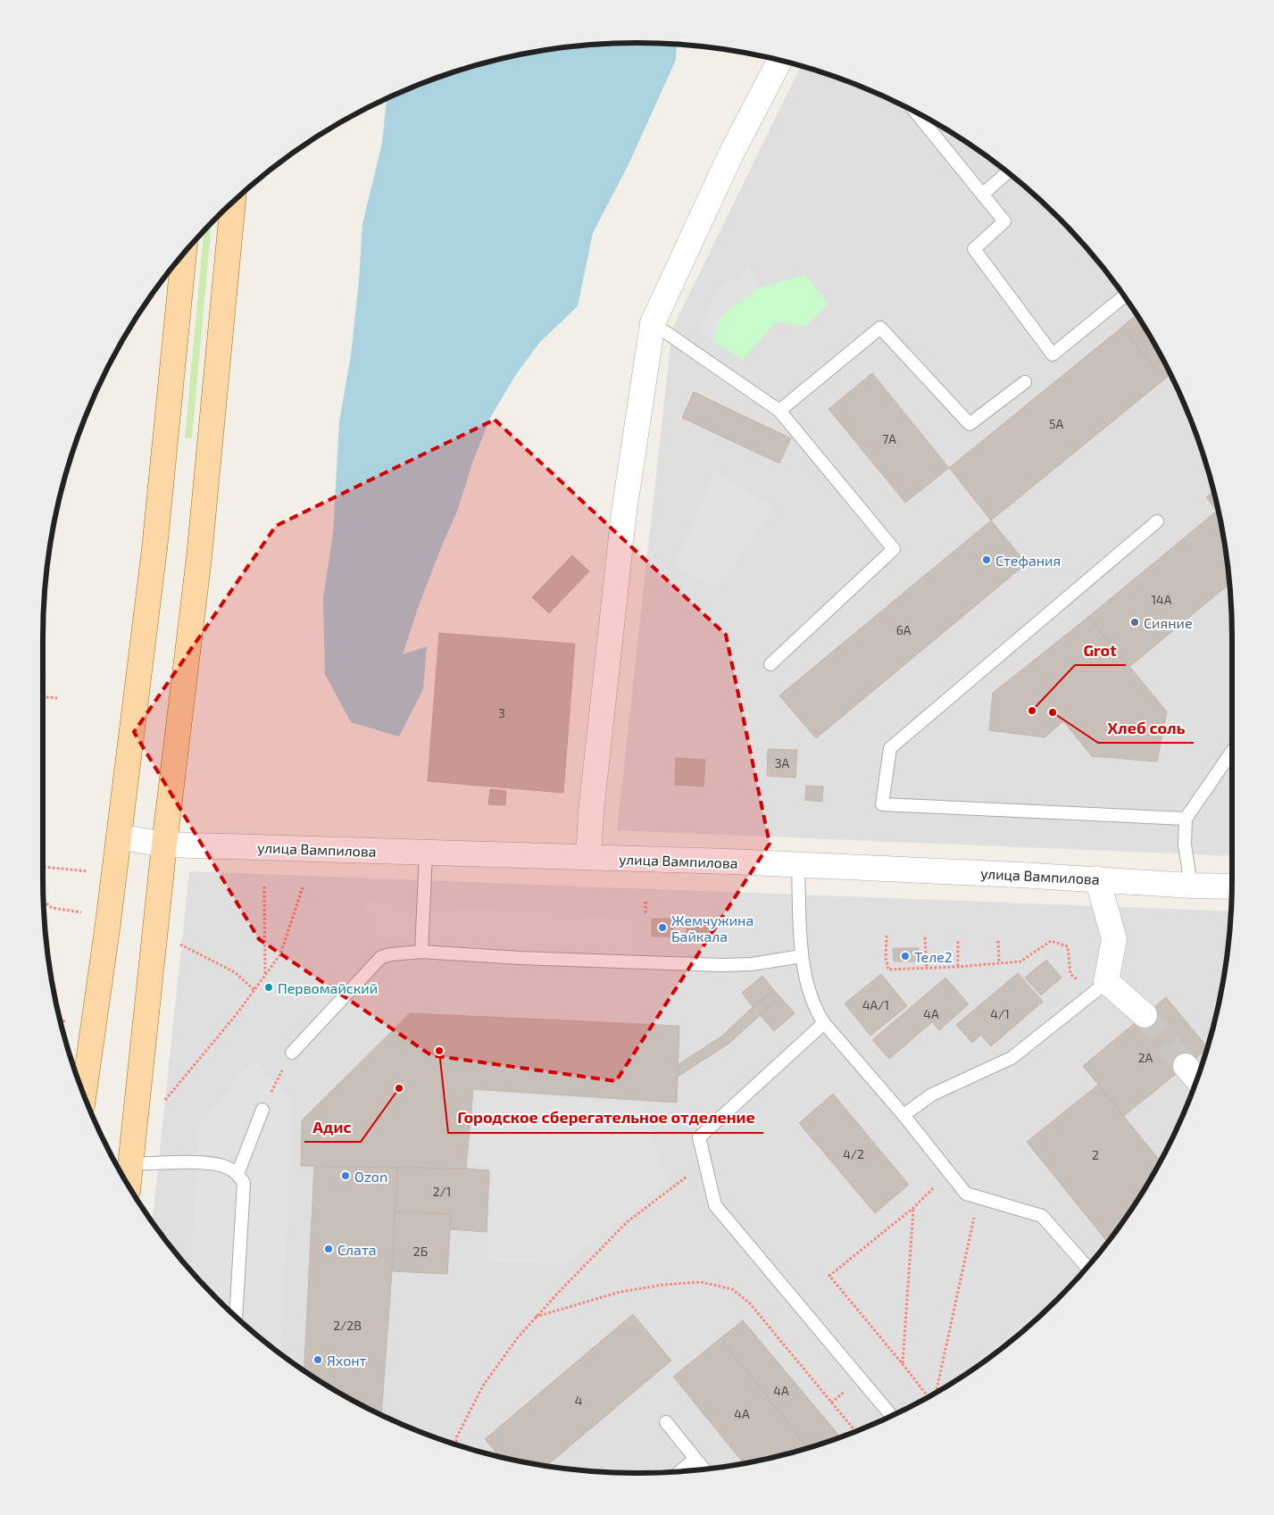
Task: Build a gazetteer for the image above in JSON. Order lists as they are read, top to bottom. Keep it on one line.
{"streets":{"street":["улица Вампилова"]},"places":["Стефания","Сияние","Grot","Хлеб соль","Жемчужина Байкала","Теле2","Первомайский","Городское сберегательное отделение","Адис","Ozon","Слата","Яхонт"],"house_numbers":["5А","7А","14А","6А","3","3А","4А/1","4А","4/1","2А","4/2","2","2/1","2Б","2/2В","4А","4","4А"]}
